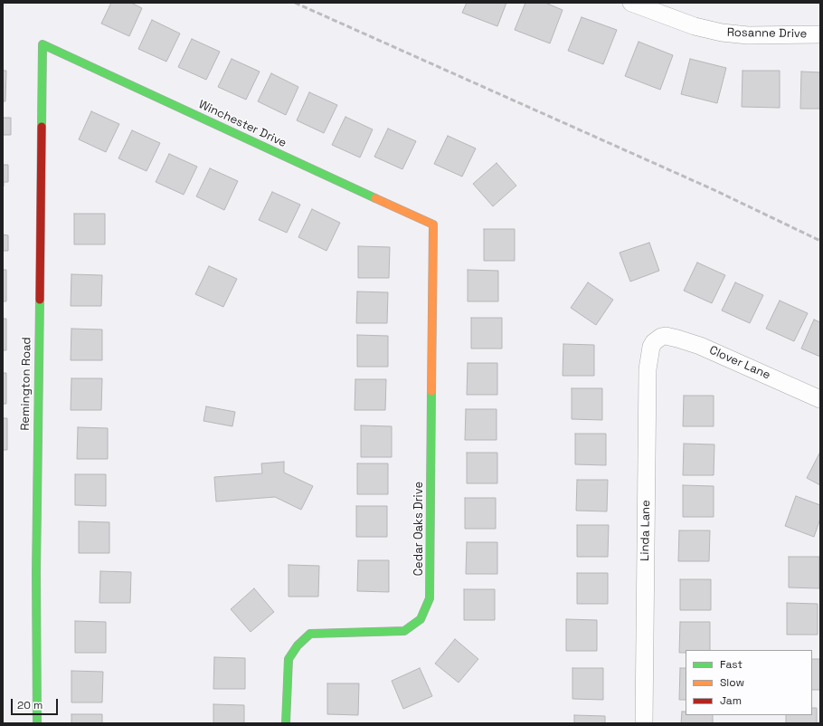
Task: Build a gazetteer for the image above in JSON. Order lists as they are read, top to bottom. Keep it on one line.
{"streets":{"street":["Rosanne Drive","Winchester Drive","Clover Lane","Remington Road","Cedar Oaks Drive","Linda Lane"]},"crossings":[["Winchester Drive","Remington Road"],["Winchester Drive","Cedar Oaks Drive"],["Clover Lane","Linda Lane"]],"legend":["Fast","Slow","Jam"],"scale_bar":"20 m"}
